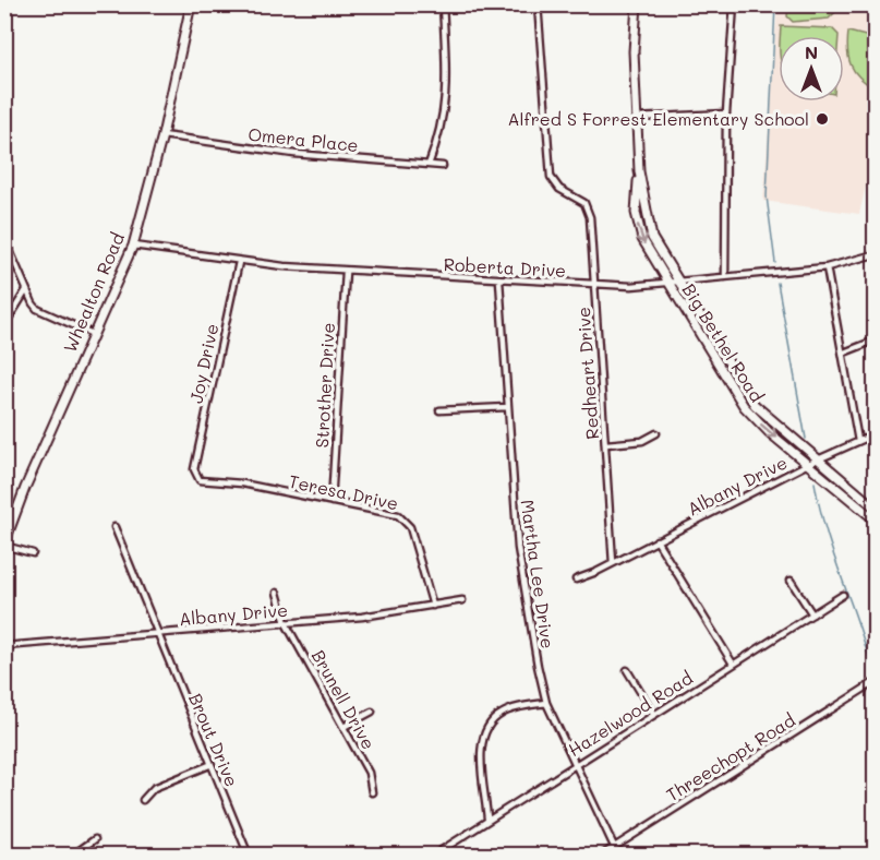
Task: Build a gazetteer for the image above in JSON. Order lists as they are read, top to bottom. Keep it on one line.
{"streets":{"main road":["Whealton Road","Big Bethel Road"],"street":["Omera Place","Roberta Drive","Joy Drive","Redheart Drive","Strother Drive","Albany Drive","Teresa Drive","Martha Lee Drive","Brunell Drive","Hazelwood Road","Brout Drive","Threechopt Road"]},"crossings":[["Omera Place","Whealton Road"],["Roberta Drive","Whealton Road"],["Roberta Drive","Big Bethel Road"],["Roberta Drive","Joy Drive"],["Roberta Drive","Redheart Drive"],["Roberta Drive","Strother Drive"],["Roberta Drive","Martha Lee Drive"],["Big Bethel Road","Albany Drive"],["Joy Drive","Teresa Drive"],["Redheart Drive","Albany Drive"],["Strother Drive","Teresa Drive"],["Albany Drive","Teresa Drive"],["Albany Drive","Brunell Drive"],["Albany Drive","Brout Drive"],["Martha Lee Drive","Hazelwood Road"],["Martha Lee Drive","Threechopt Road"]],"places":["Alfred S Forrest Elementary School"],"north":"top"}
